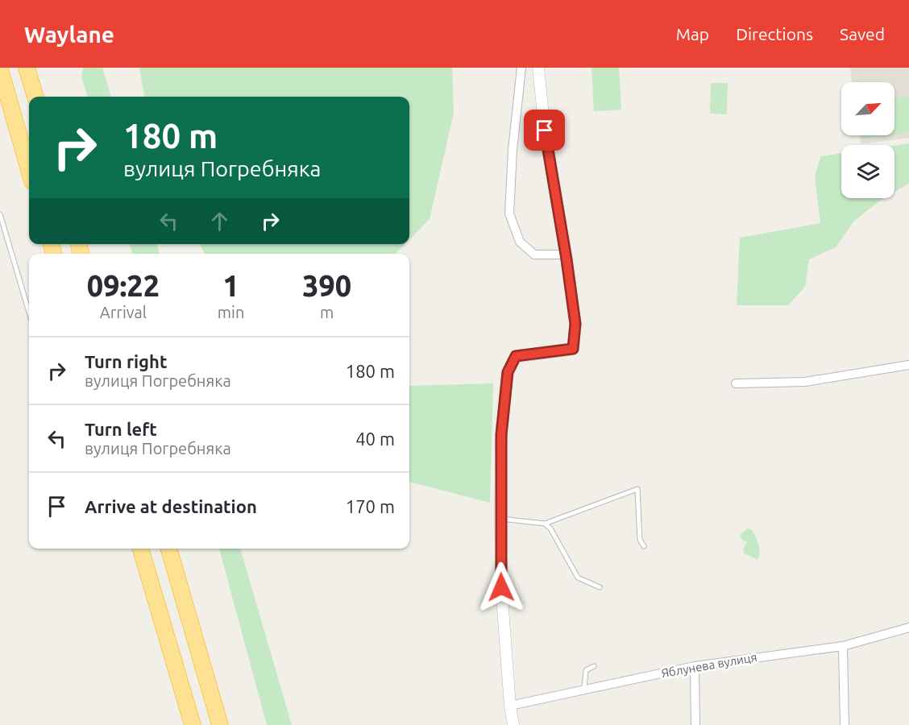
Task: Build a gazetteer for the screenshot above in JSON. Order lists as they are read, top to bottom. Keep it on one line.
{"streets":{"street":["Яблунева вулиця"]},"north":"top right","page":{"header":"Waylane","nav":["Map","Directions","Saved"],"turn":["180 m","вулиця Погребняка"],"eta":["09:22","Arrival","1","min","390","m"],"list":[{"name":"Turn right","note":"вулиця Погребняка","value":"180 m"},{"name":"Turn left","note":"вулиця Погребняка","value":"40 m"},{"name":"Arrive at destination","value":"170 m"}]}}
